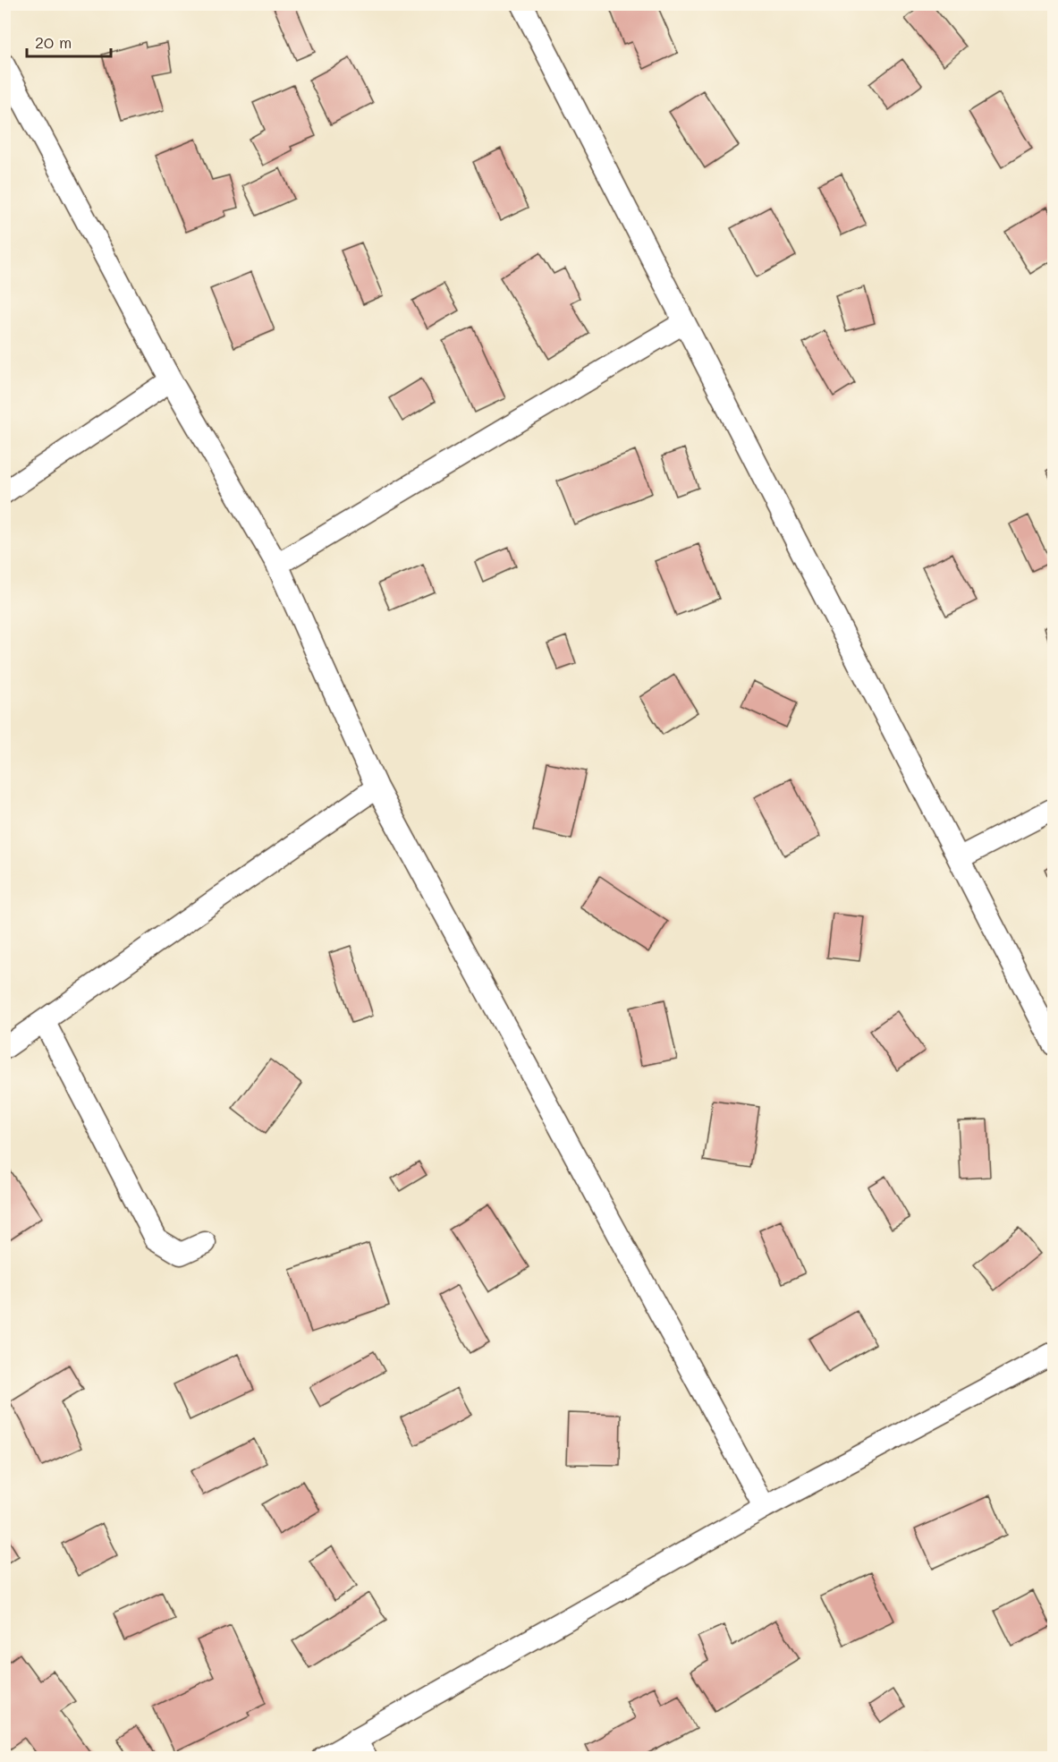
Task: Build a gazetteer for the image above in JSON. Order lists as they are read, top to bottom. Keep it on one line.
{"scale_bar":"20 m"}
